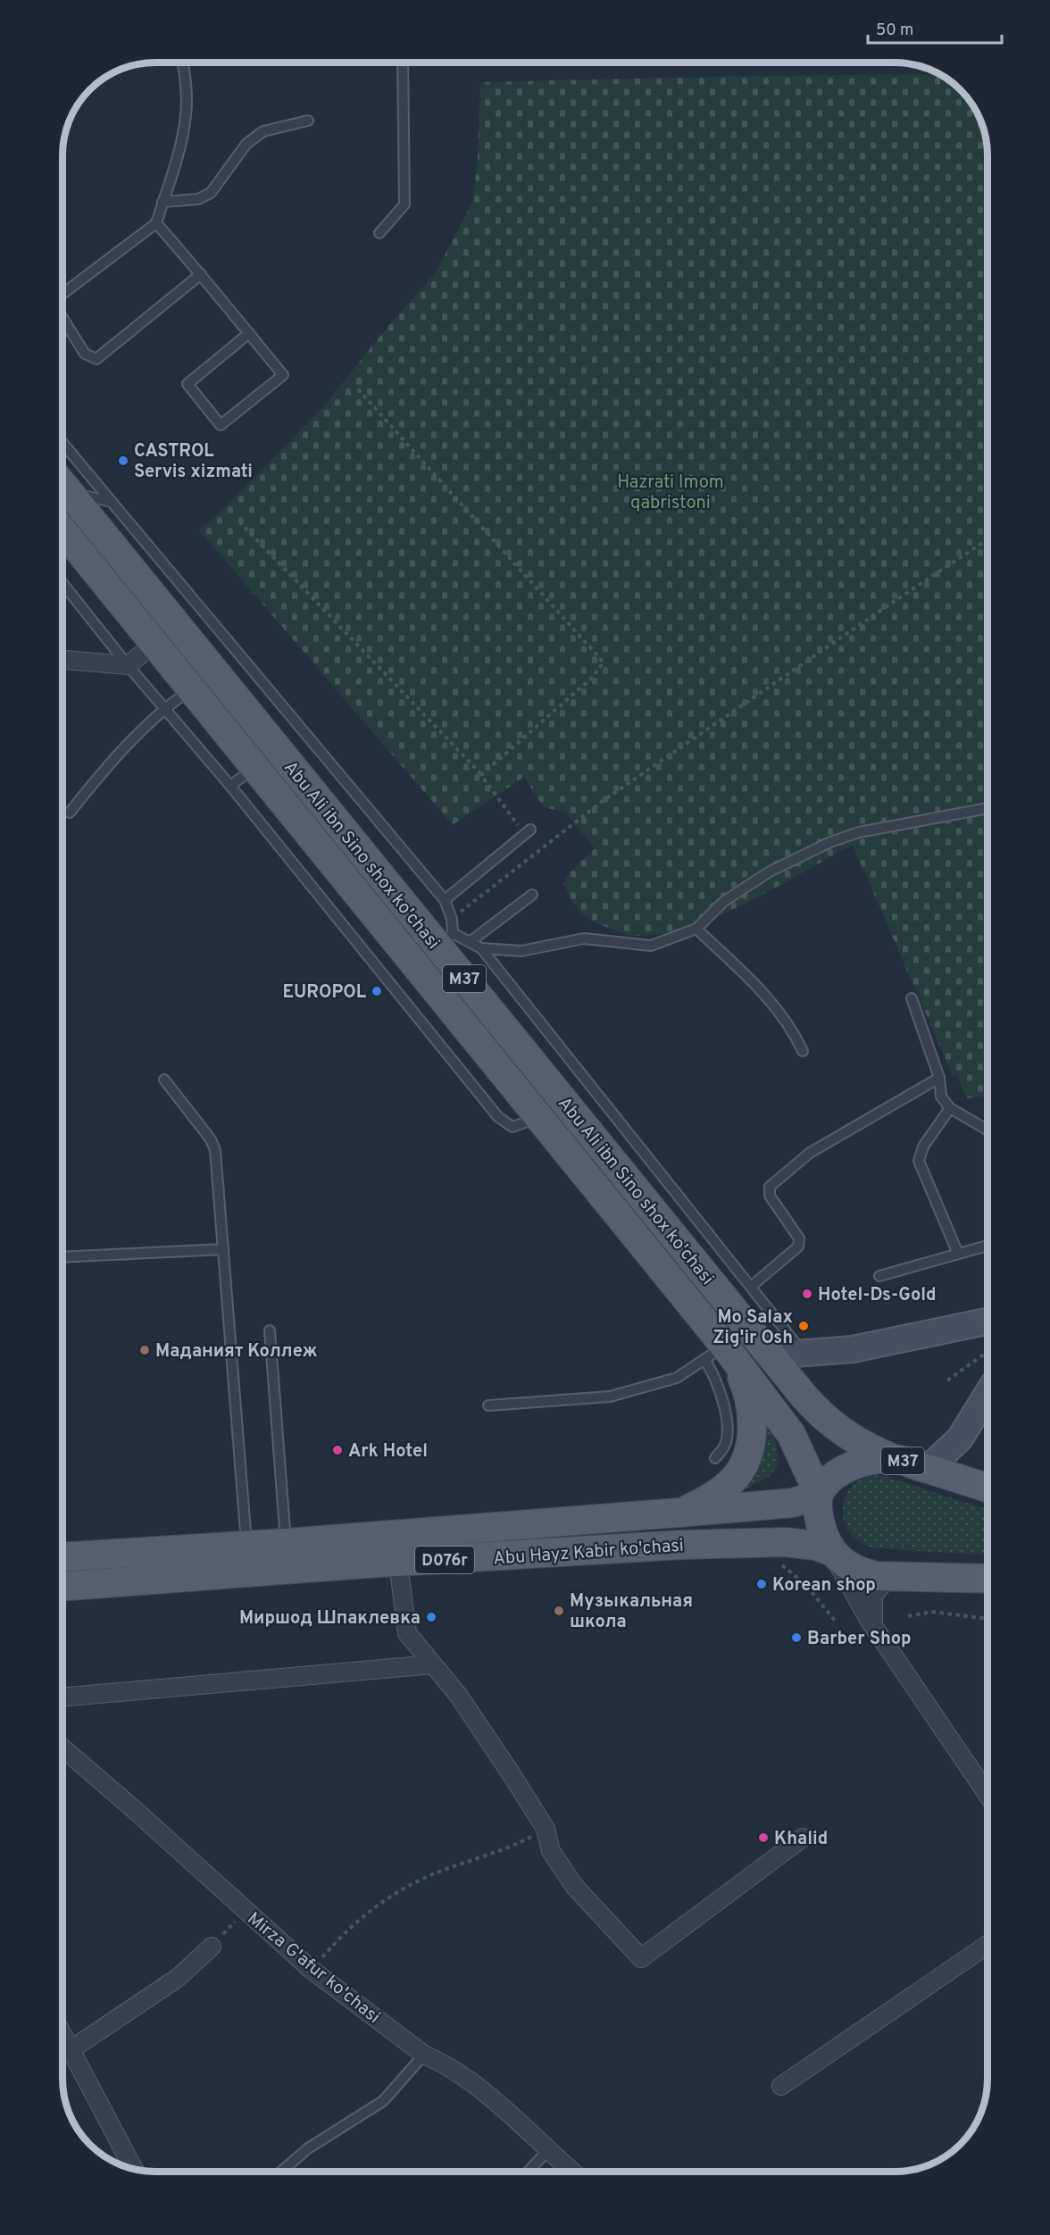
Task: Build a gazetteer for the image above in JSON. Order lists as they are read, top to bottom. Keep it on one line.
{"streets":{"main road":["Abu Ali ibn Sino shox ko'chasi","M37","Abu Hayz Kabir ko'chasi","D076r"],"street":["Mirza G'afur ko'chasi"]},"crossings":[["Abu Ali ibn Sino shox ko'chasi","M37"],["Abu Ali ibn Sino shox ko'chasi","Abu Hayz Kabir ko'chasi"],["Abu Ali ibn Sino shox ko'chasi","D076r"],["M37","Abu Hayz Kabir ko'chasi"],["Abu Hayz Kabir ko'chasi","D076r"]],"parks":["Hazrati Imom qabristoni"],"places":["CASTROL Servis xizmati","EUROPOL","Hotel-Ds-Gold","Mo Salax Zig'ir Osh","Маданият Коллеж","Ark Hotel","Korean shop","Музыкальная школа","Миршод Шпаклевка","Barber Shop","Khalid"],"scale_bar":"50 m"}
